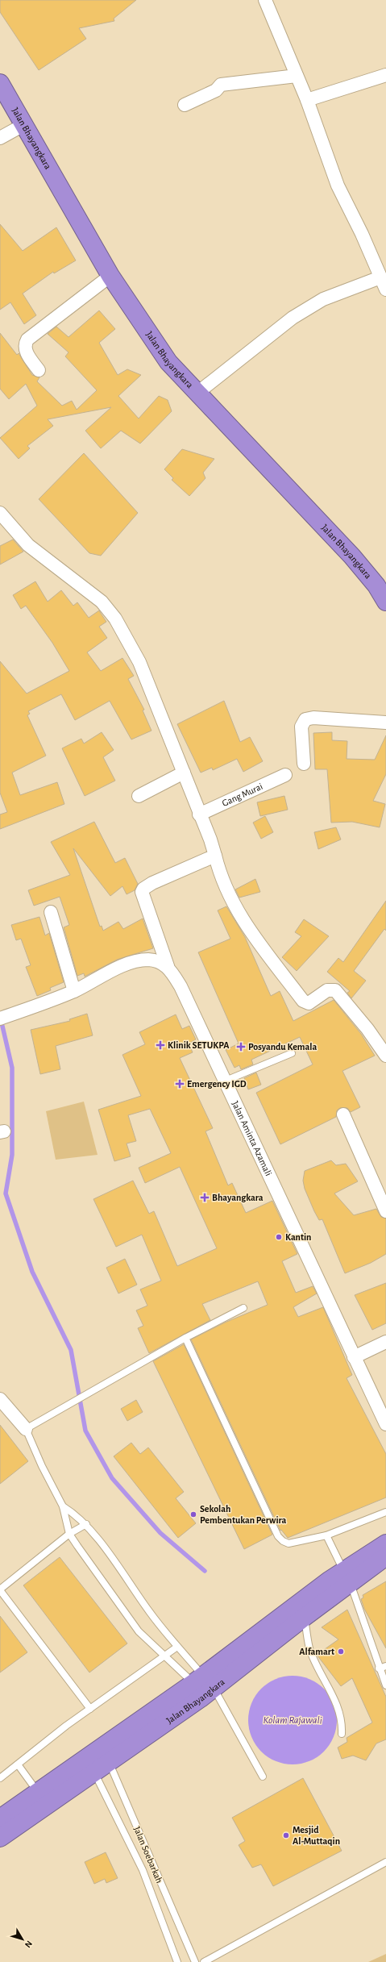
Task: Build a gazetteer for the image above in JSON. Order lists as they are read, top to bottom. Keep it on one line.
{"streets":{"highway":["Jalan Bhayangkara"],"street":["Gang Murai","Jalan Aminta Azamali"],"lane":["Jalan Soebarkah"]},"crossings":[["Jalan Bhayangkara","Jalan Soebarkah"]],"water":["Kolam Rajawali"],"places":{"health":["Klinik SETUKPA","Posyandu Kemala","Emergency IGD","Bhayangkara"],"other":["Kantin","Sekolah Pembentukan Perwira","Alfamart","Mesjid Al-Muttaqin"]},"north":"bottom right"}
